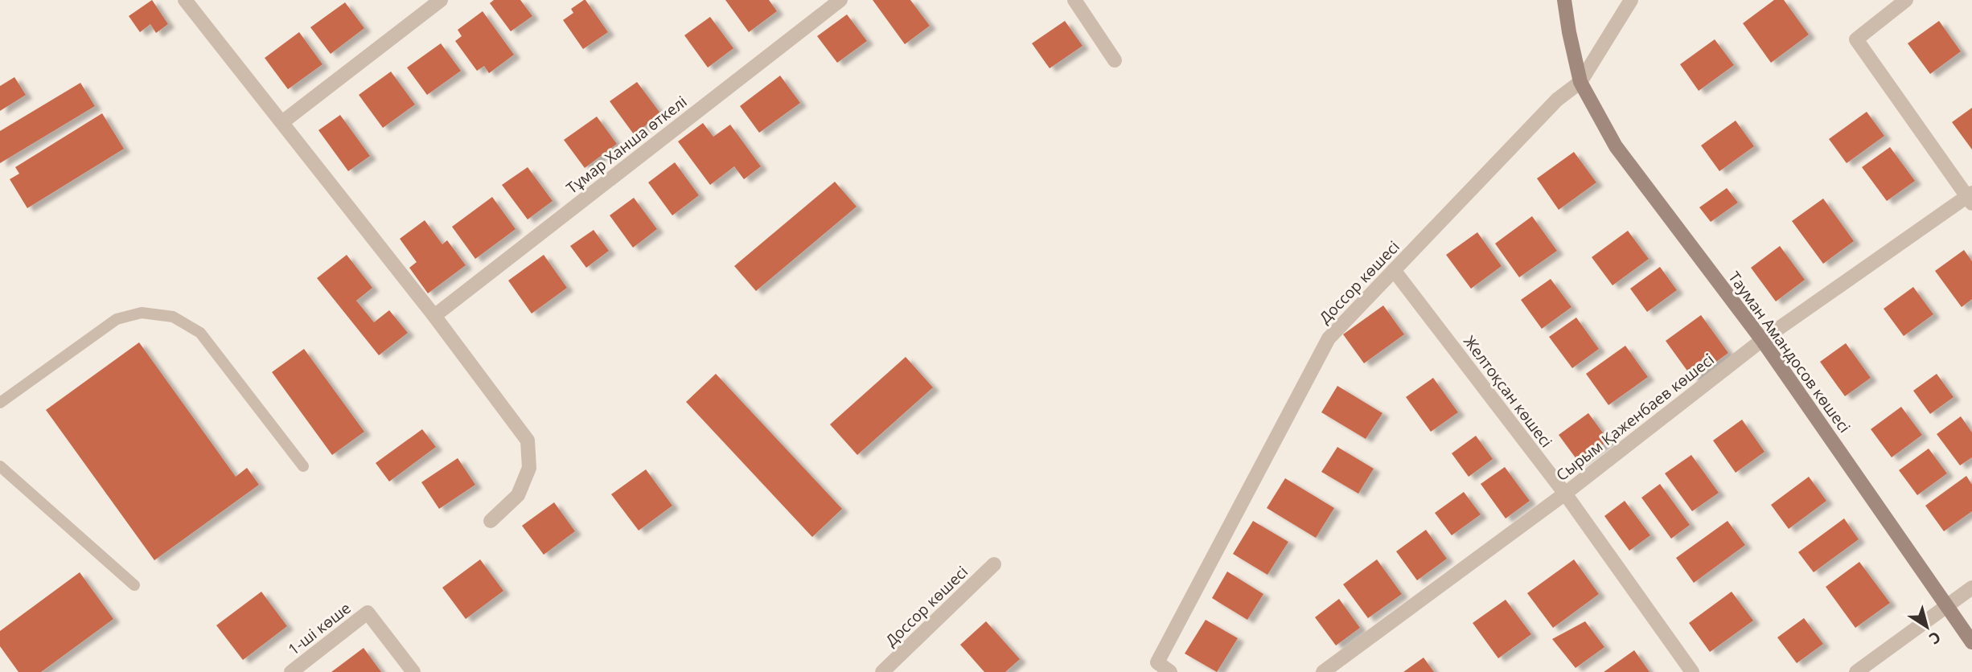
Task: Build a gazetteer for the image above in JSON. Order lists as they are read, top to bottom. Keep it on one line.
{"streets":{"main road":["Тауман Амандосов көшесі"],"street":["Тұмар Ханша өткелі","Доссор көшесі","Желтоқсан көшесі","Сырым Қаженбаев көшесі","1-ші көше"]},"crossings":[["Доссор көшесі","Тауман Амандосов көшесі"],["Доссор көшесі","Желтоқсан көшесі"],["Тауман Амандосов көшесі","Сырым Қаженбаев көшесі"],["Желтоқсан көшесі","Сырым Қаженбаев көшесі"]],"north":"bottom right"}
